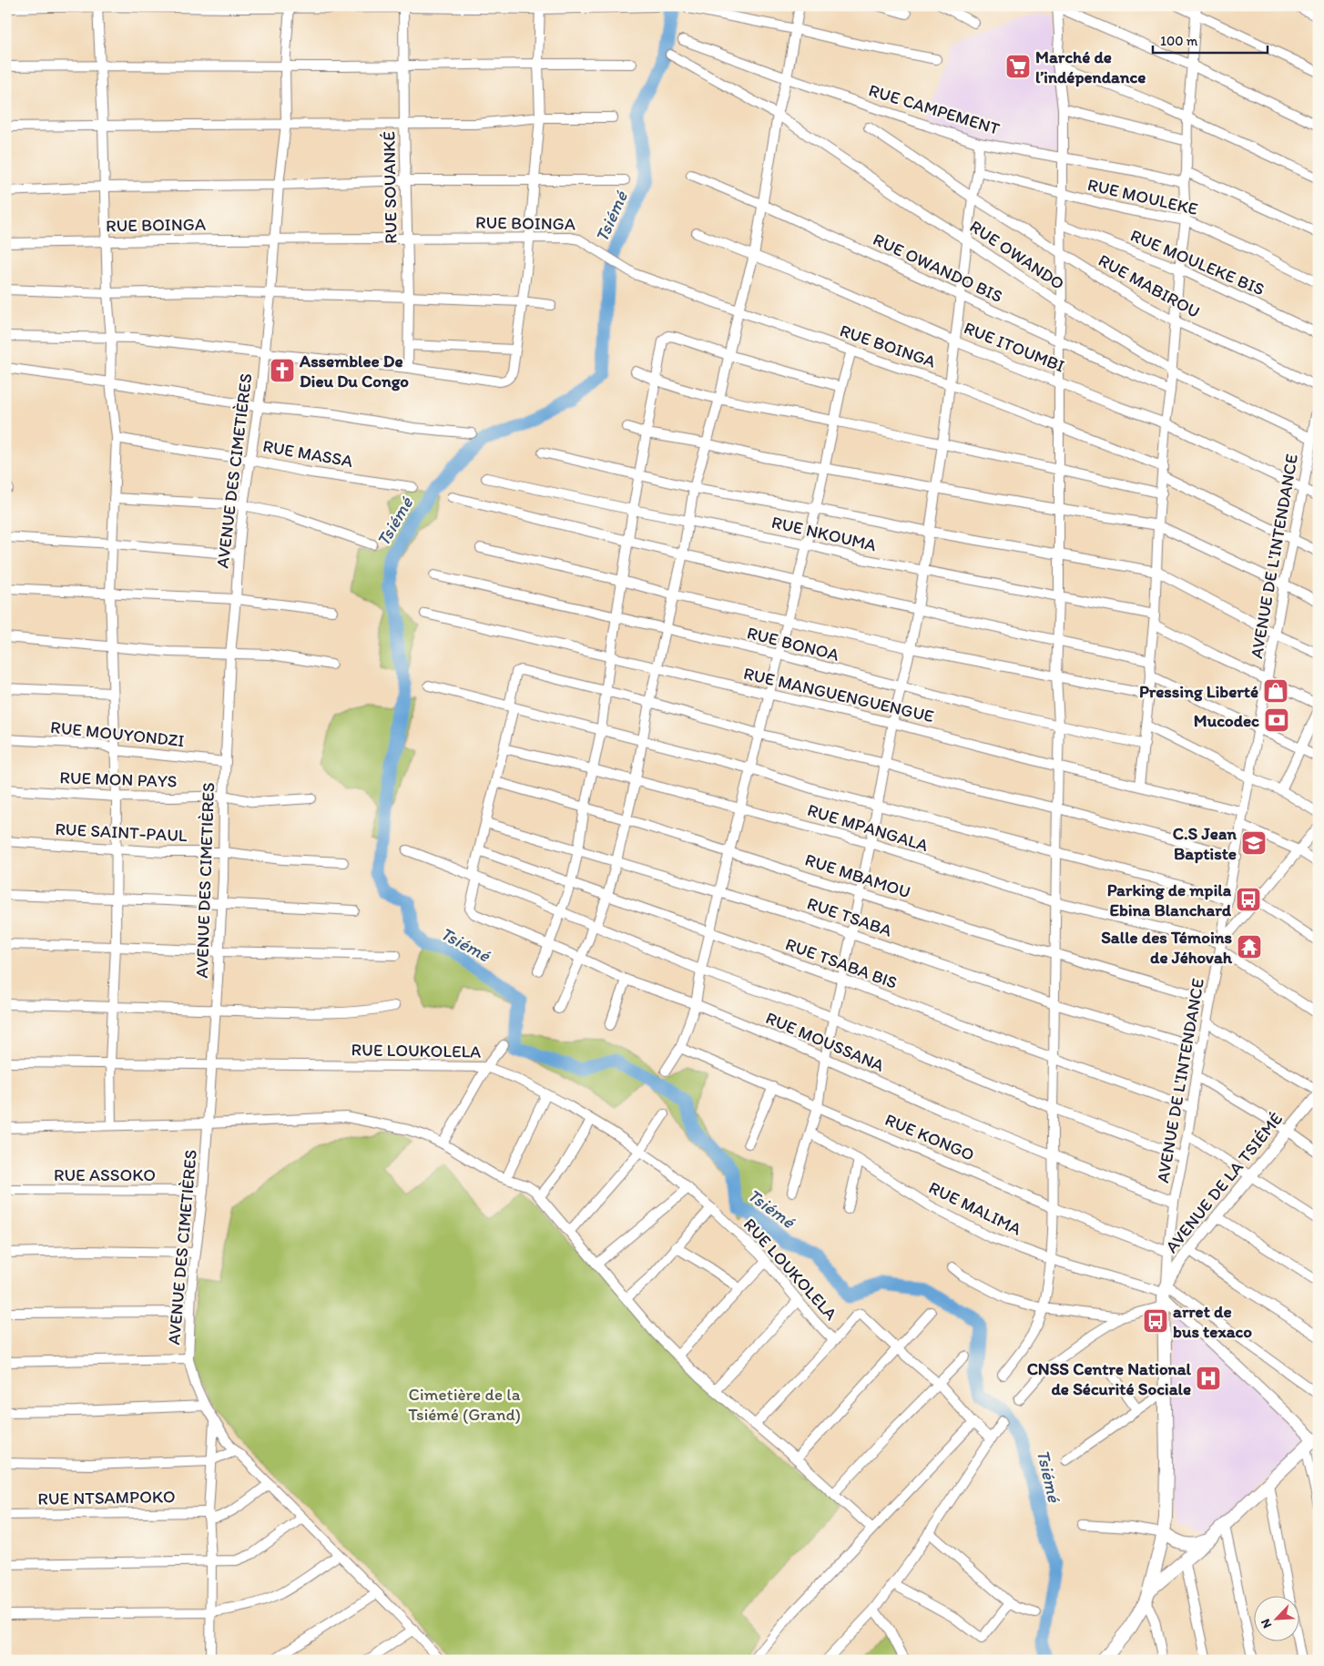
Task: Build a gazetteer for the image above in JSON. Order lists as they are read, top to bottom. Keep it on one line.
{"streets":{"main road":["AVENUE DE LA TSIÉMÉ"],"street":["RUE CAMPEMENT","RUE SOUANKÉ","RUE MOULEKE","RUE BOINGA","RUE OWANDO","RUE MOULEKE BIS","RUE OWANDO BIS","RUE MABIROU","RUE ITOUMBI","RUE MASSA","AVENUE DES CIMETIÈRES","RUE NKOUMA","AVENUE DE L'INTENDANCE","RUE BONOA","RUE MANGUENGUENGUE","RUE MOUYONDZI","RUE MON PAYS","RUE MPANGALA","RUE SAINT-PAUL","RUE MBAMOU","RUE TSABA","RUE TSABA BIS","RUE MOUSSANA","RUE LOUKOLELA","RUE KONGO","RUE ASSOKO","RUE MALIMA","RUE NTSAMPOKO"]},"crossings":[["RUE SOUANKÉ","RUE BOINGA"],["RUE BOINGA","AVENUE DES CIMETIÈRES"],["RUE BOINGA","AVENUE DE L'INTENDANCE"],["RUE OWANDO","AVENUE DE L'INTENDANCE"],["RUE ITOUMBI","AVENUE DE L'INTENDANCE"],["RUE MASSA","AVENUE DES CIMETIÈRES"],["AVENUE DES CIMETIÈRES","RUE MOUYONDZI"],["AVENUE DES CIMETIÈRES","RUE MON PAYS"],["AVENUE DES CIMETIÈRES","RUE SAINT-PAUL"],["AVENUE DES CIMETIÈRES","RUE LOUKOLELA"],["AVENUE DES CIMETIÈRES","RUE ASSOKO"],["AVENUE DES CIMETIÈRES","RUE NTSAMPOKO"],["RUE NKOUMA","AVENUE DE L'INTENDANCE"],["AVENUE DE L'INTENDANCE","RUE MANGUENGUENGUE"],["AVENUE DE L'INTENDANCE","RUE MPANGALA"],["AVENUE DE L'INTENDANCE","RUE MBAMOU"],["AVENUE DE L'INTENDANCE","RUE TSABA"],["AVENUE DE L'INTENDANCE","RUE TSABA BIS"],["AVENUE DE L'INTENDANCE","RUE MOUSSANA"],["AVENUE DE L'INTENDANCE","RUE KONGO"],["AVENUE DE L'INTENDANCE","AVENUE DE LA TSIÉMÉ"],["AVENUE DE L'INTENDANCE","RUE MALIMA"],["AVENUE DE LA TSIÉMÉ","RUE MALIMA"]],"water":["Tsiémé"],"parks":["Cimetière de la Tsiémé (Grand)"],"places":{"supermarket":["Marché de l’indépendance"],"church":["Assemblee De Dieu Du Congo"],"shop":["Pressing Liberté"],"bank":["Mucodec"],"school or university":["C.S Jean Baptiste"],"bus stop":["Parking de mpila Ebina Blanchard","arret de bus texaco"],"temple":["Salle des Témoins de Jéhovah"],"hospital":["CNSS Centre National de Sécurité Sociale"]},"scale_bar":"100 m","north":"bottom left"}
